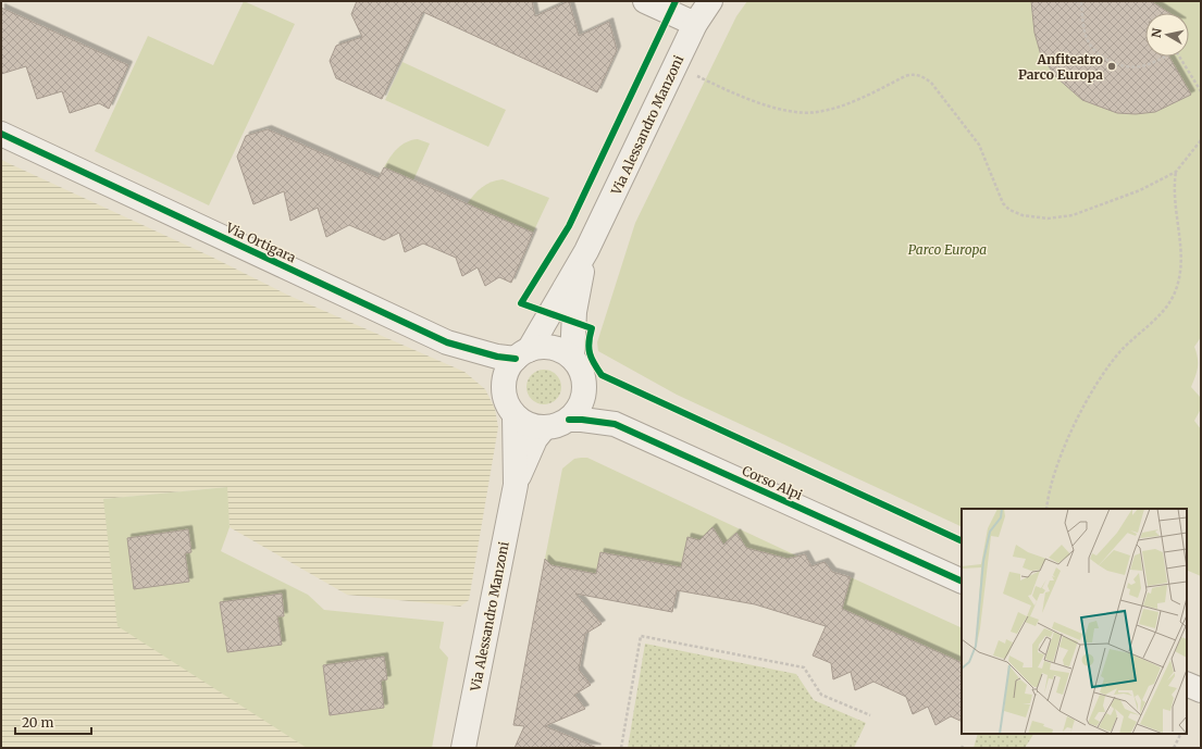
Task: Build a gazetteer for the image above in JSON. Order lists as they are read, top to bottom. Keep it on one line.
{"streets":{"street":["Via Alessandro Manzoni","Via Ortigara","Corso Alpi"]},"crossings":[["Via Alessandro Manzoni","Via Ortigara"],["Via Alessandro Manzoni","Corso Alpi"],["Via Ortigara","Corso Alpi"]],"parks":["Parco Europa"],"places":["Anfiteatro Parco Europa"],"scale_bar":"20 m","north":"left"}
